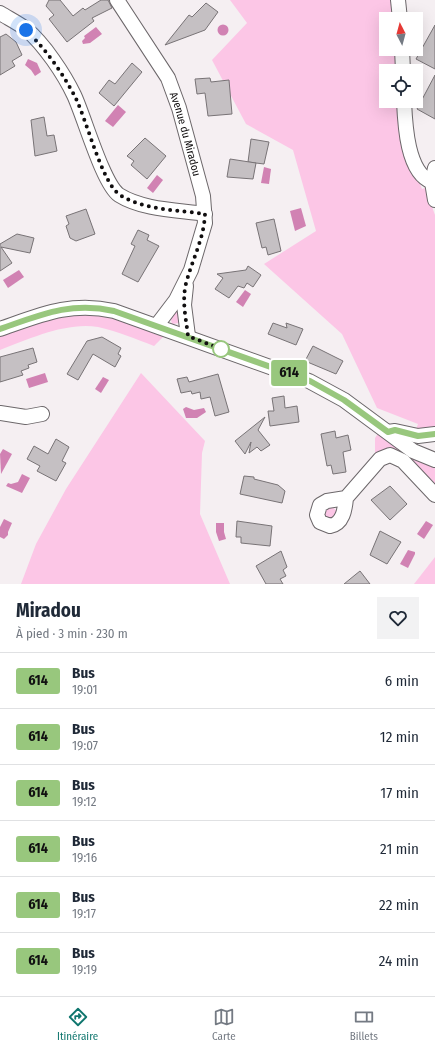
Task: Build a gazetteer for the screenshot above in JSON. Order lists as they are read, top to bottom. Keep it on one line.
{"streets":{"street":["Avenue du Miradou"]},"lines":["bus line 614"],"north":"top","page":{"on_map":"614","heading":["Miradou","À pied · 3 min · 230 m"],"list":[{"mark":"614","name":"Bus","note":"19:01","value":"6 min"},{"mark":"614","name":"Bus","note":"19:07","value":"12 min"},{"mark":"614","name":"Bus","note":"19:12","value":"17 min"},{"mark":"614","name":"Bus","note":"19:16","value":"21 min"},{"mark":"614","name":"Bus","note":"19:17","value":"22 min"},{"mark":"614","name":"Bus","note":"19:19","value":"24 min"}],"tabs":["Itinéraire","Carte","Billets"]}}
